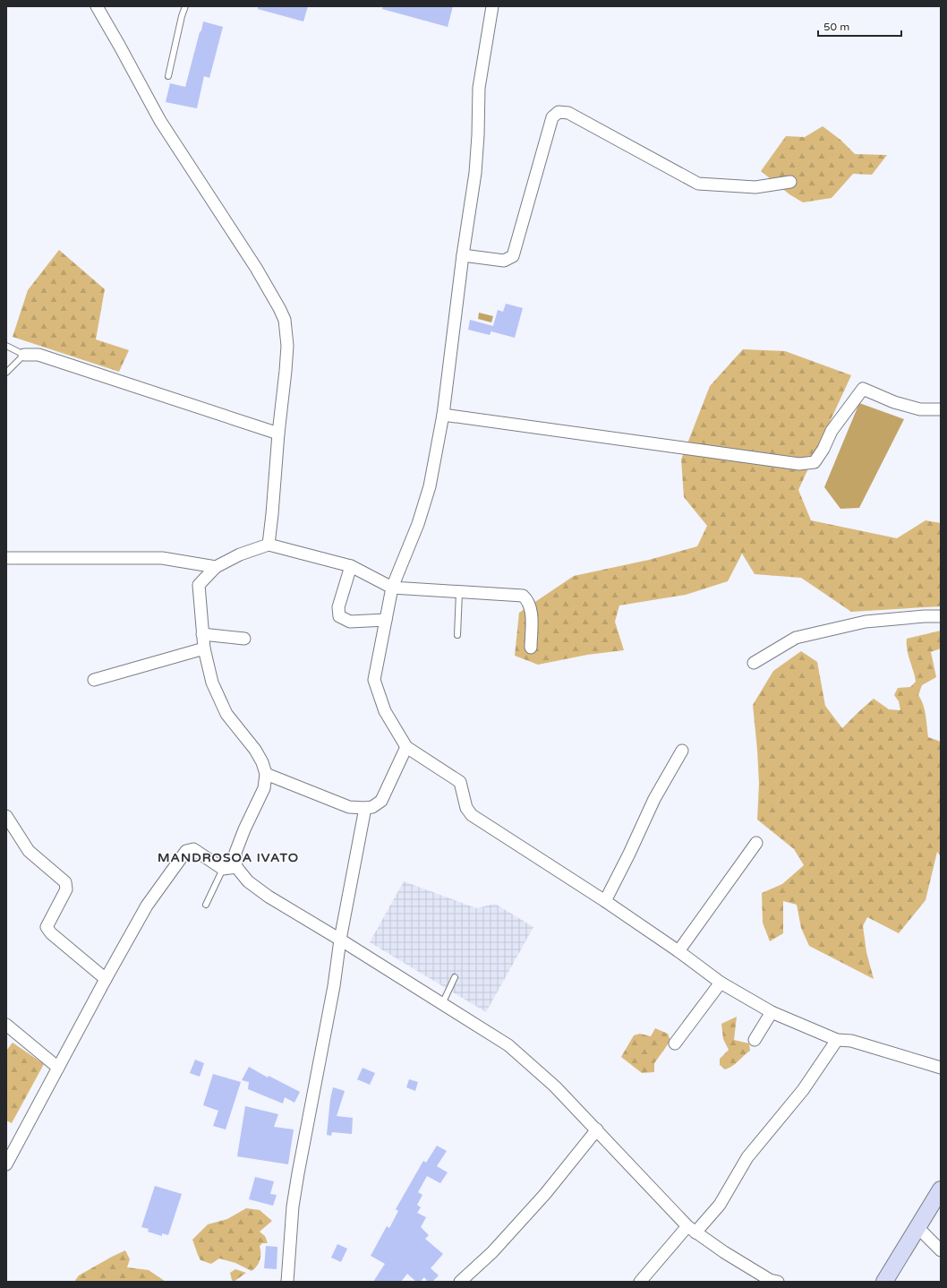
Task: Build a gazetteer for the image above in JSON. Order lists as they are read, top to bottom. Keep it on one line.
{"districts":["MANDROSOA IVATO"],"scale_bar":"50 m"}
